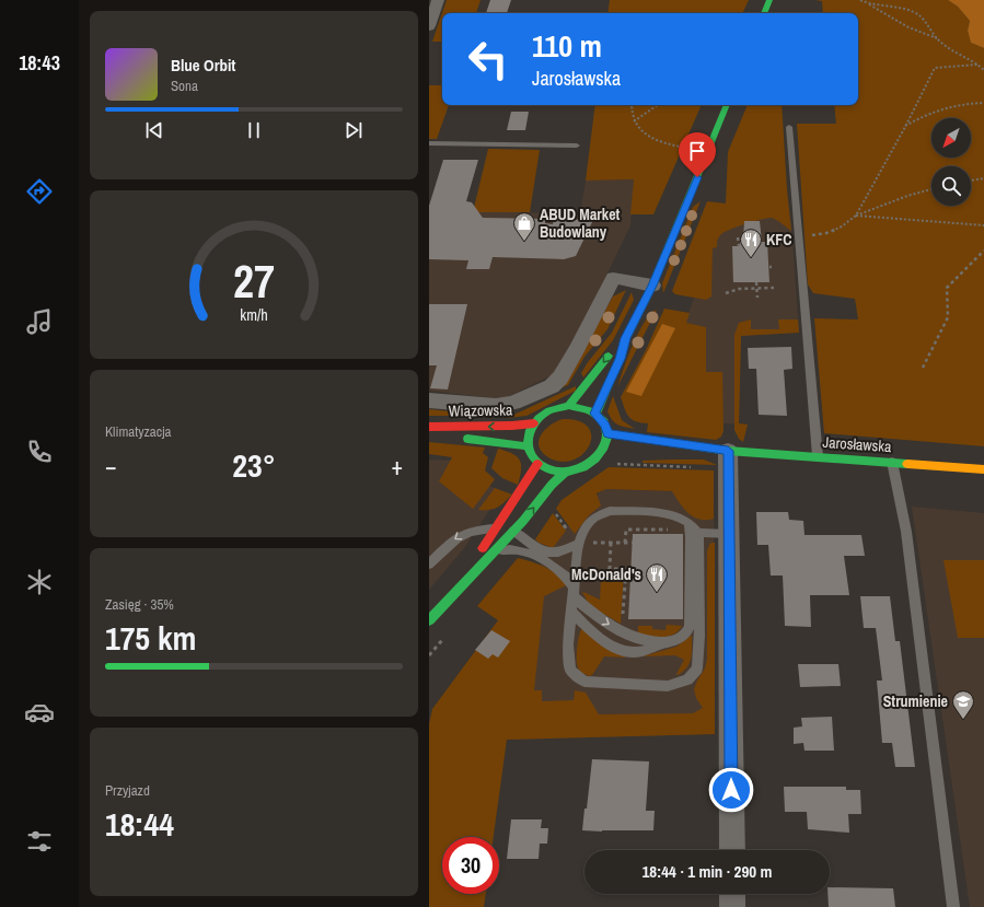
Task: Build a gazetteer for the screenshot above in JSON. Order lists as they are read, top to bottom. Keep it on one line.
{"streets":{"main road":["Wiązowska","Jarosławska"]},"crossings":[["Wiązowska","Jarosławska"]],"places":{"shop":["ABUD Market Budowlany"],"restaurant":["KFC","McDonald's"],"school or university":["Strumienie"]},"north":"bottom left","page":{"tabs":"18:43","turn":["110 m","Jarosławska"],"song":["Blue Orbit","Sona"],"tile":["Klimatyzacja",["Zasięg · 35%","175 km"],["Przyjazd","18:44"]],"heat":["−","23°","+"],"limit":"30","trip":"18:44 · 1 min · 290 m","gauge":["27","km/h"]}}
